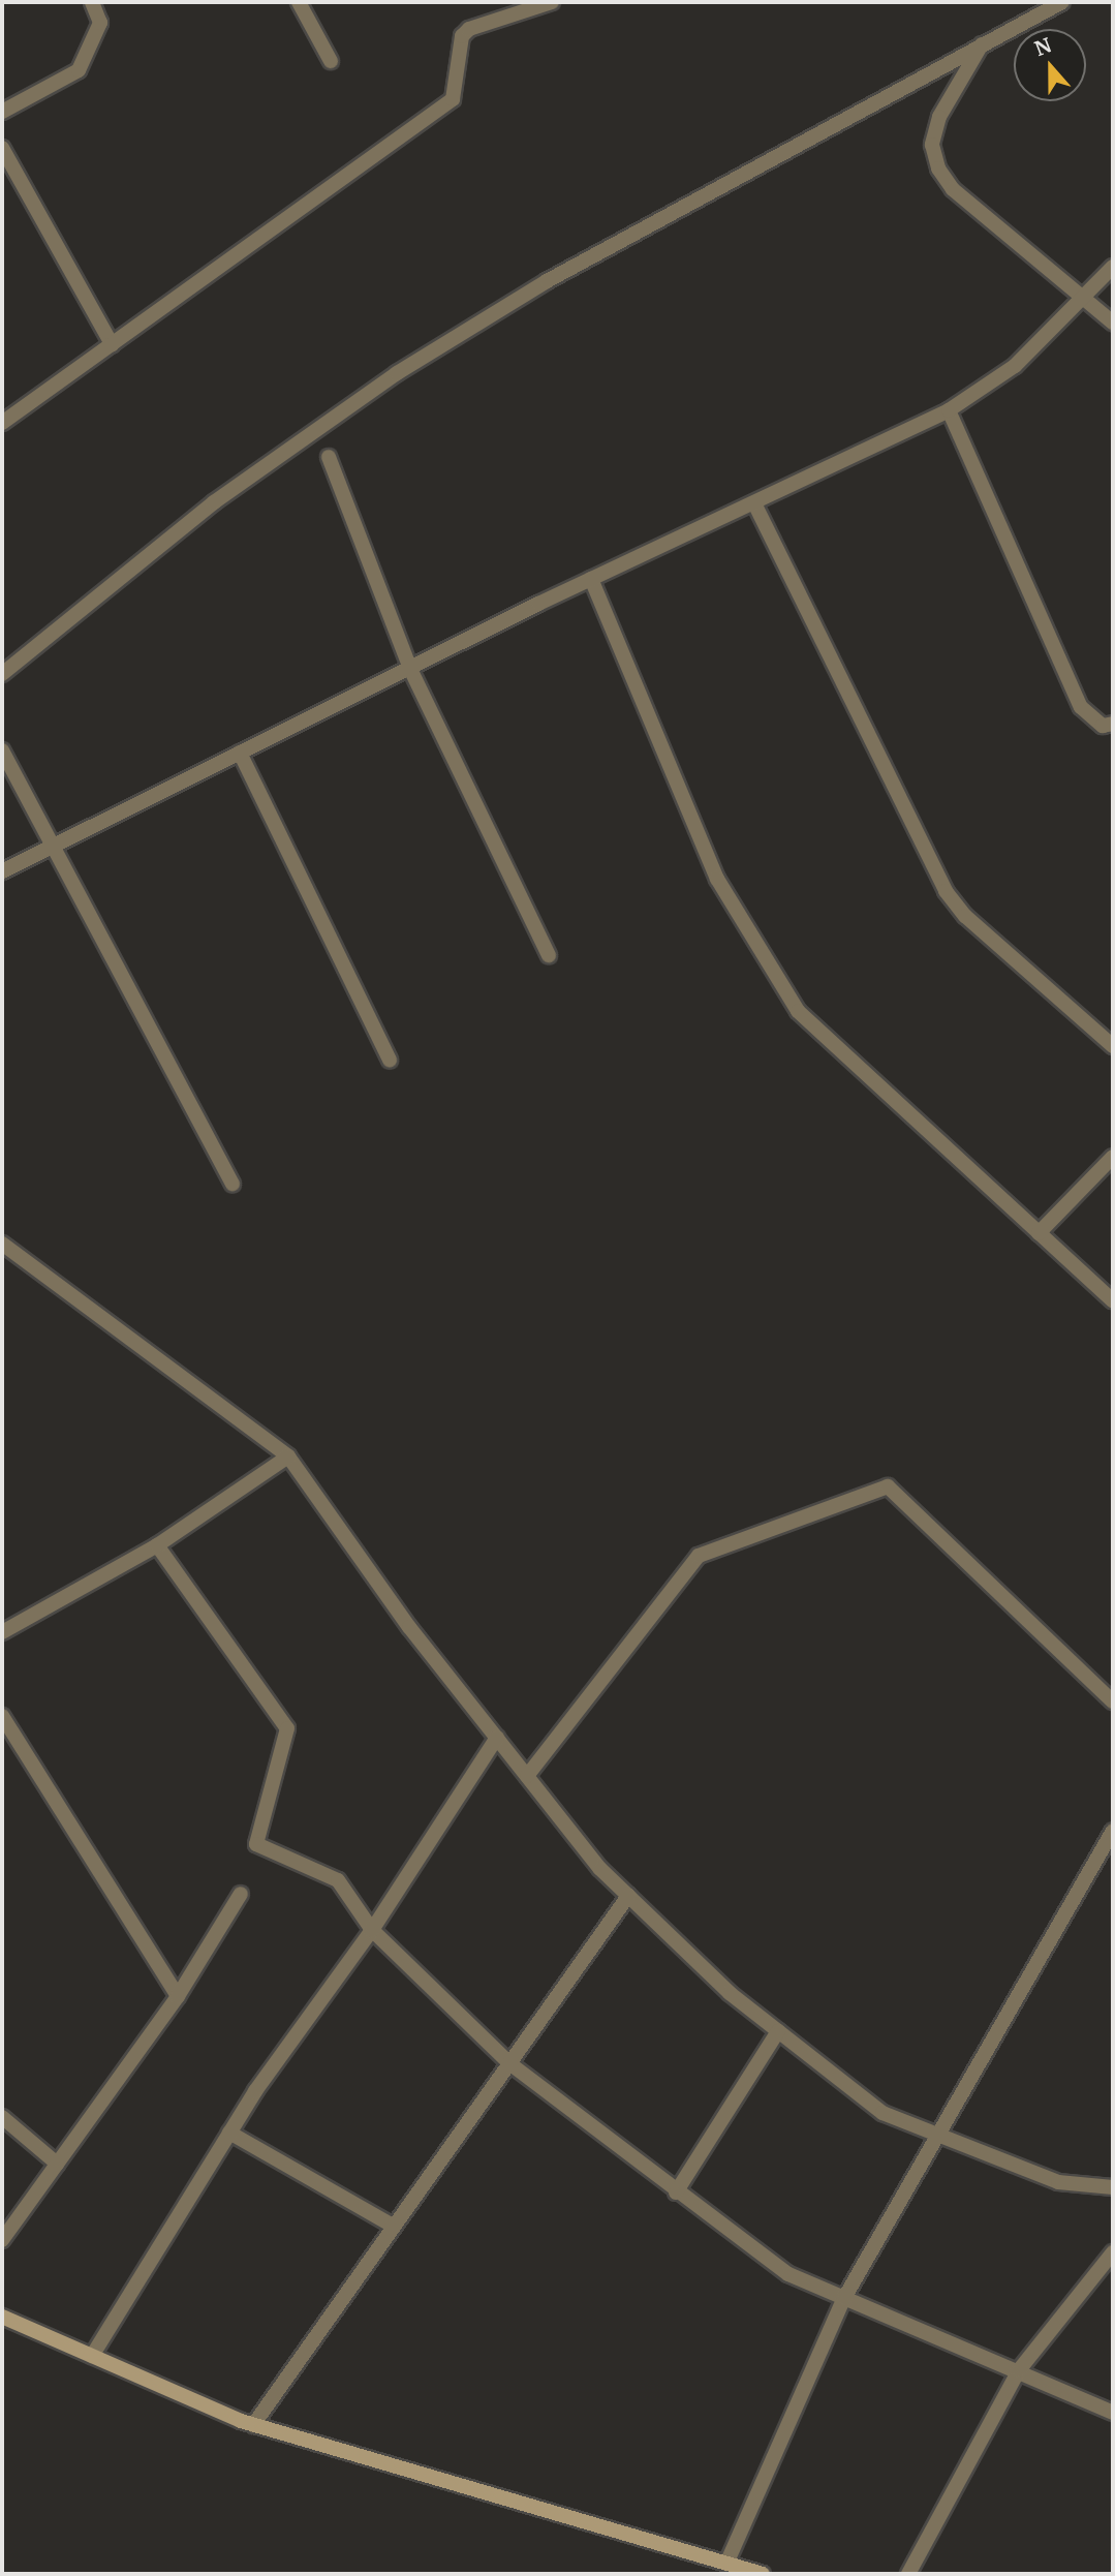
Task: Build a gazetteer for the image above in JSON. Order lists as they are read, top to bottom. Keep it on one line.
{"north":"top"}
